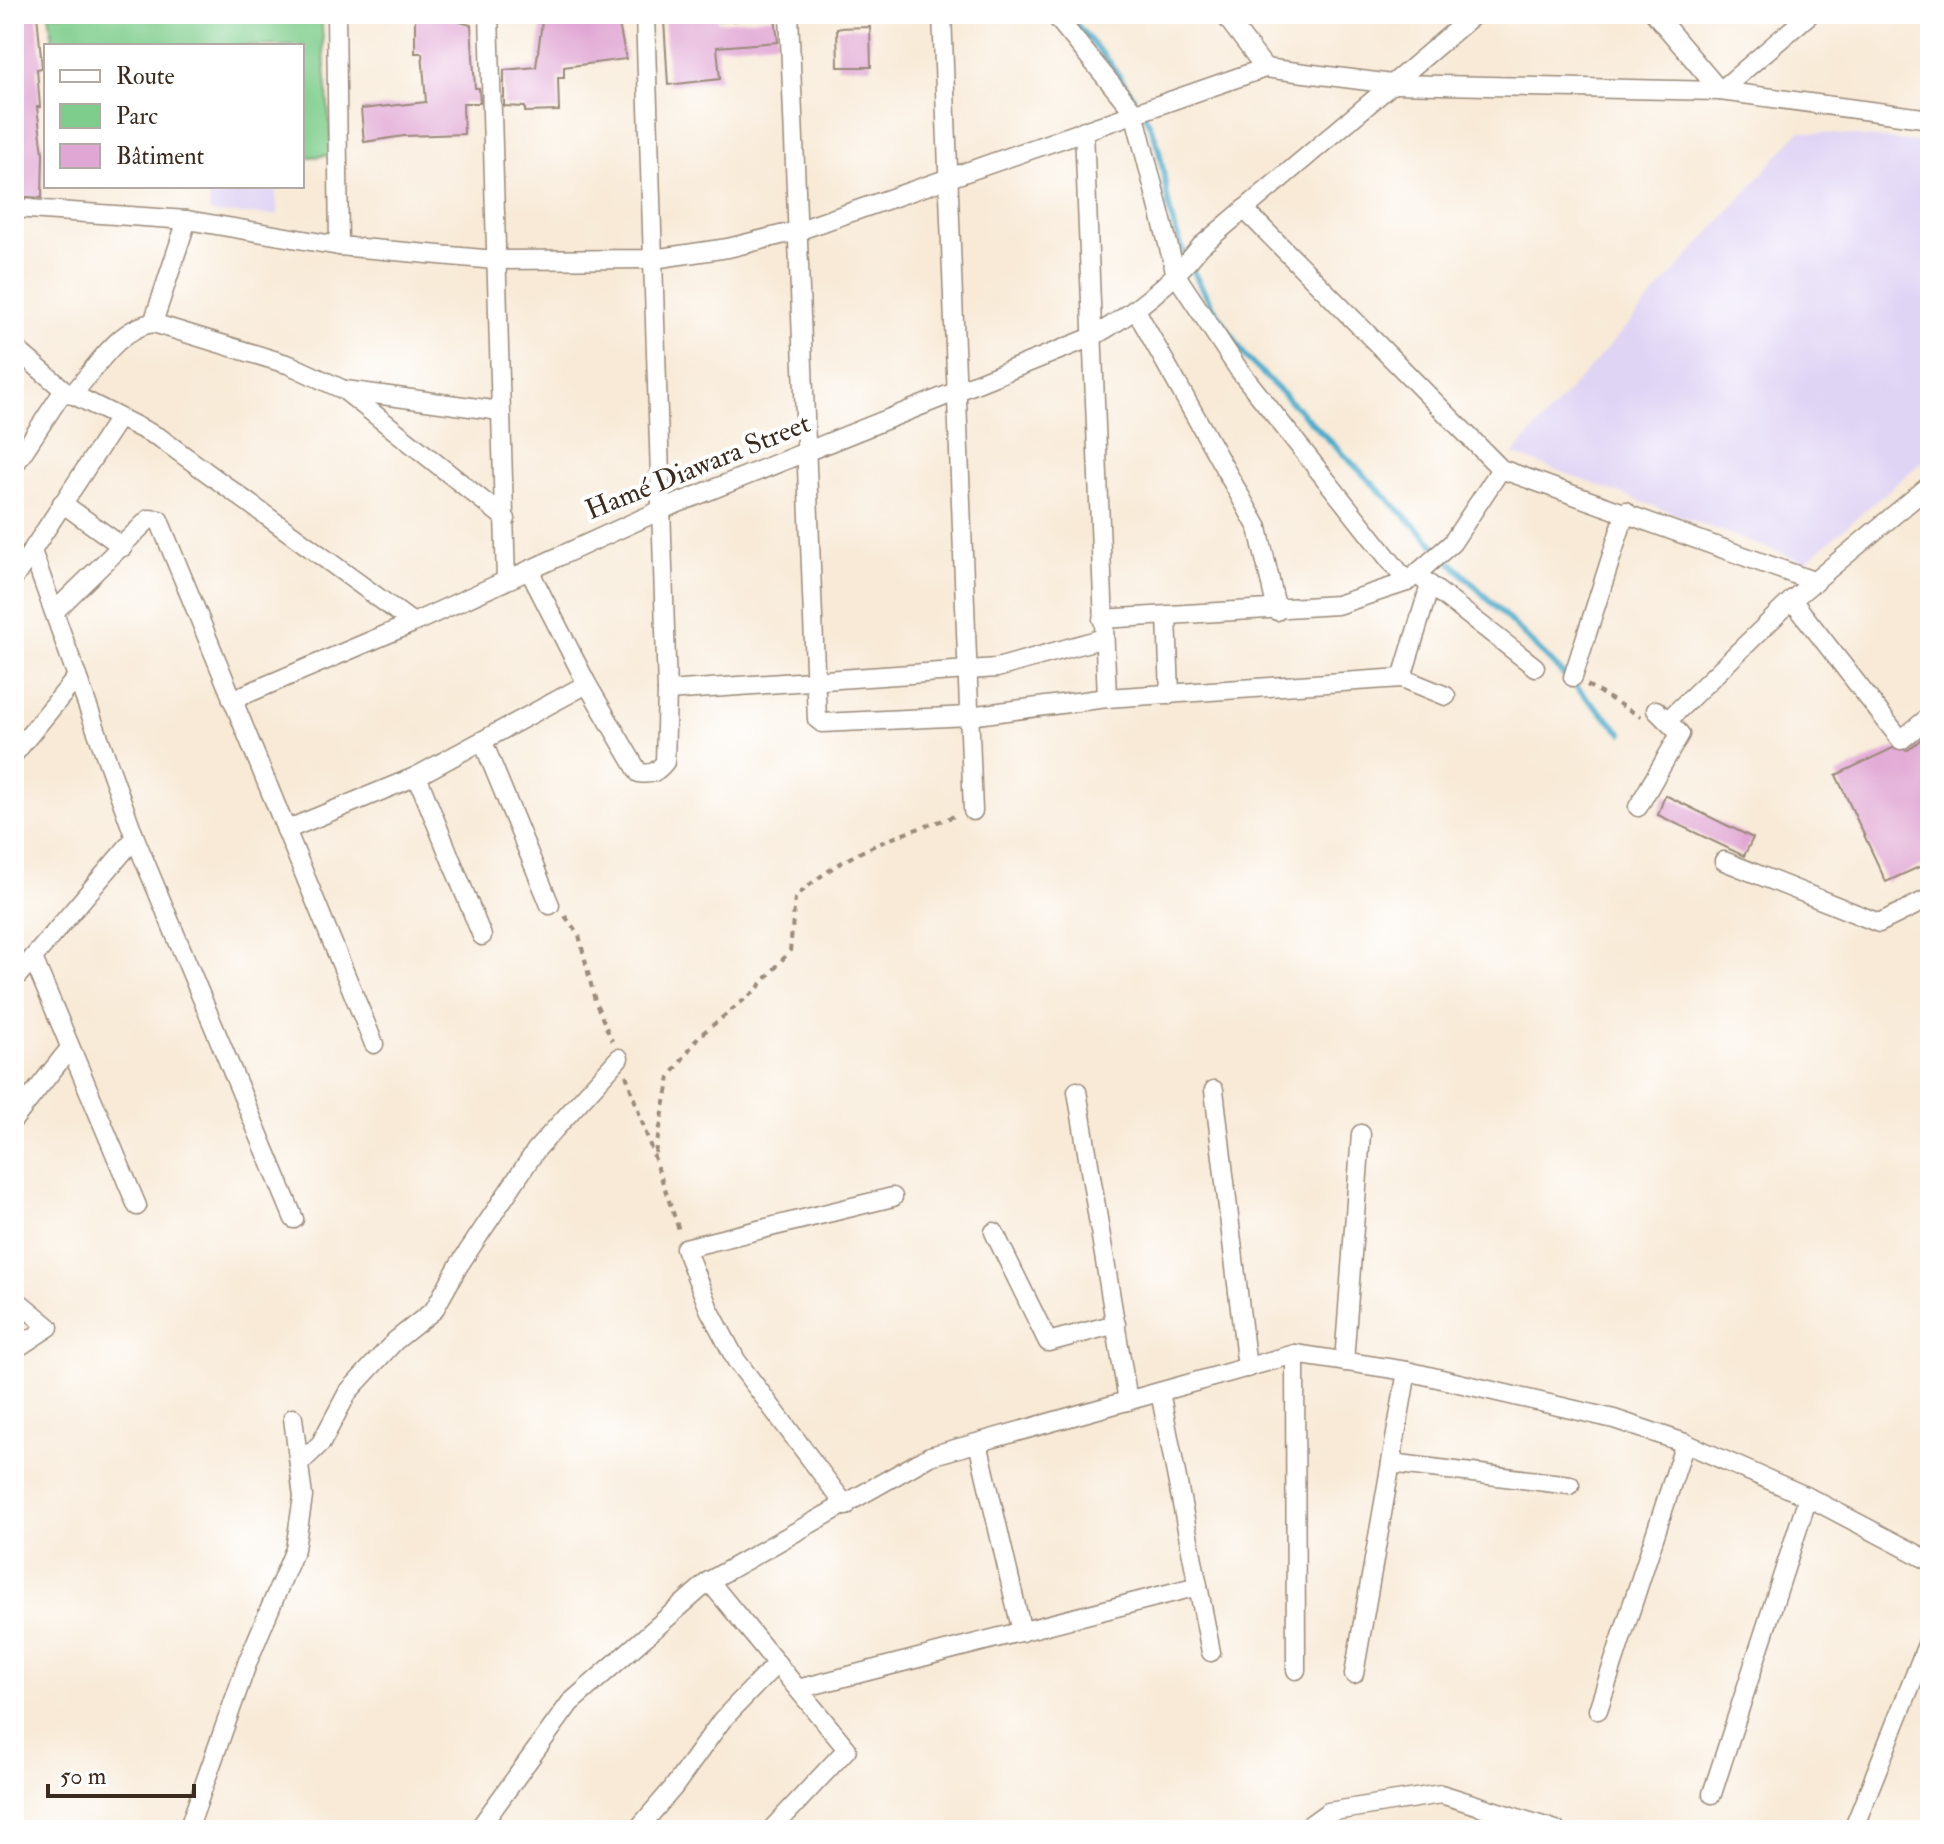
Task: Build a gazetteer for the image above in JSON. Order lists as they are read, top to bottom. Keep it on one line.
{"streets":{"street":["Hamé Diawara Street"]},"legend":["Route","Parc","Bâtiment"],"scale_bar":"50 m"}
